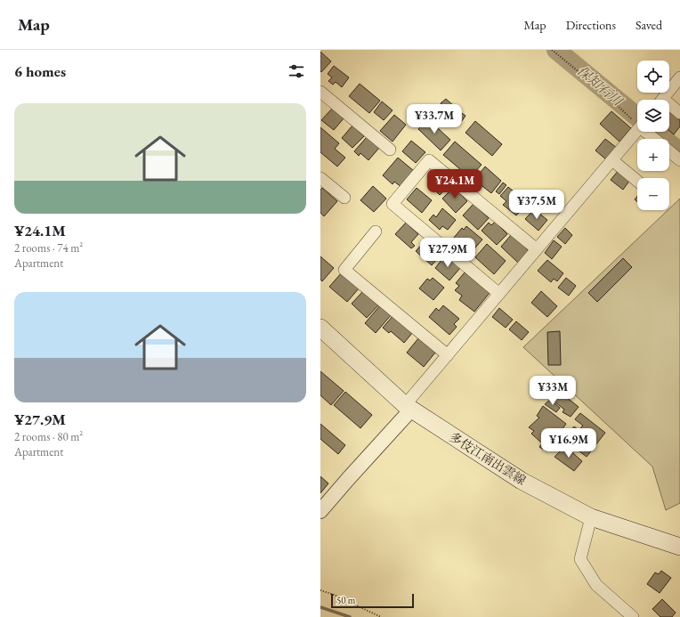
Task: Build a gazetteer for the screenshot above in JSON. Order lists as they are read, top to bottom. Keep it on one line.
{"streets":{"main road":["多伎江南出雲線"]},"water":["保知石川"],"scale_bar":"50 m","page":{"header":"Map","nav":["Map","Directions","Saved"],"heading":"6 homes","map_buttons":["+","−"],"list":[{"name":"¥24.1M","note":"2 rooms · 74 m² · Apartment"},{"name":"¥27.9M","note":"2 rooms · 80 m² · Apartment"}],"price":["¥33.7M","¥24.1M","¥37.5M","¥27.9M","¥33M","¥16.9M"],"scale":"50 m"}}
